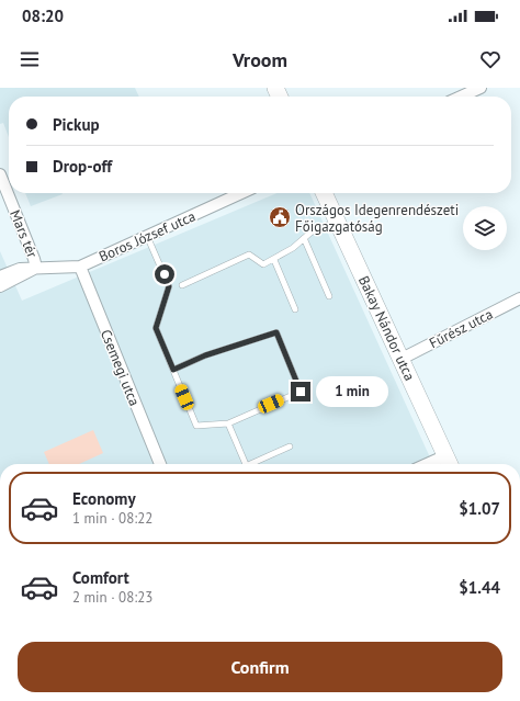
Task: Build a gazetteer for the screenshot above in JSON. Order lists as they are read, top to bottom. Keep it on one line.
{"streets":{"street":["Mars tér","Boros József utca","Bakay Nándor utca","Fűrész utca","Csemegi utca"]},"crossings":[["Mars tér","Boros József utca"],["Boros József utca","Csemegi utca"],["Bakay Nándor utca","Fűrész utca"]],"places":{"public building":["Országos Idegenrendészeti Főigazgatóság"]},"page":{"status":"08:20","header":"Vroom","banner":["Pickup","Drop-off"],"bubble":"1 min","list":[{"name":"Economy","note":"1 min · 08:22","value":"$1.07"},{"name":"Comfort","note":"2 min · 08:23","value":"$1.44"}],"buttons":"Confirm"}}
